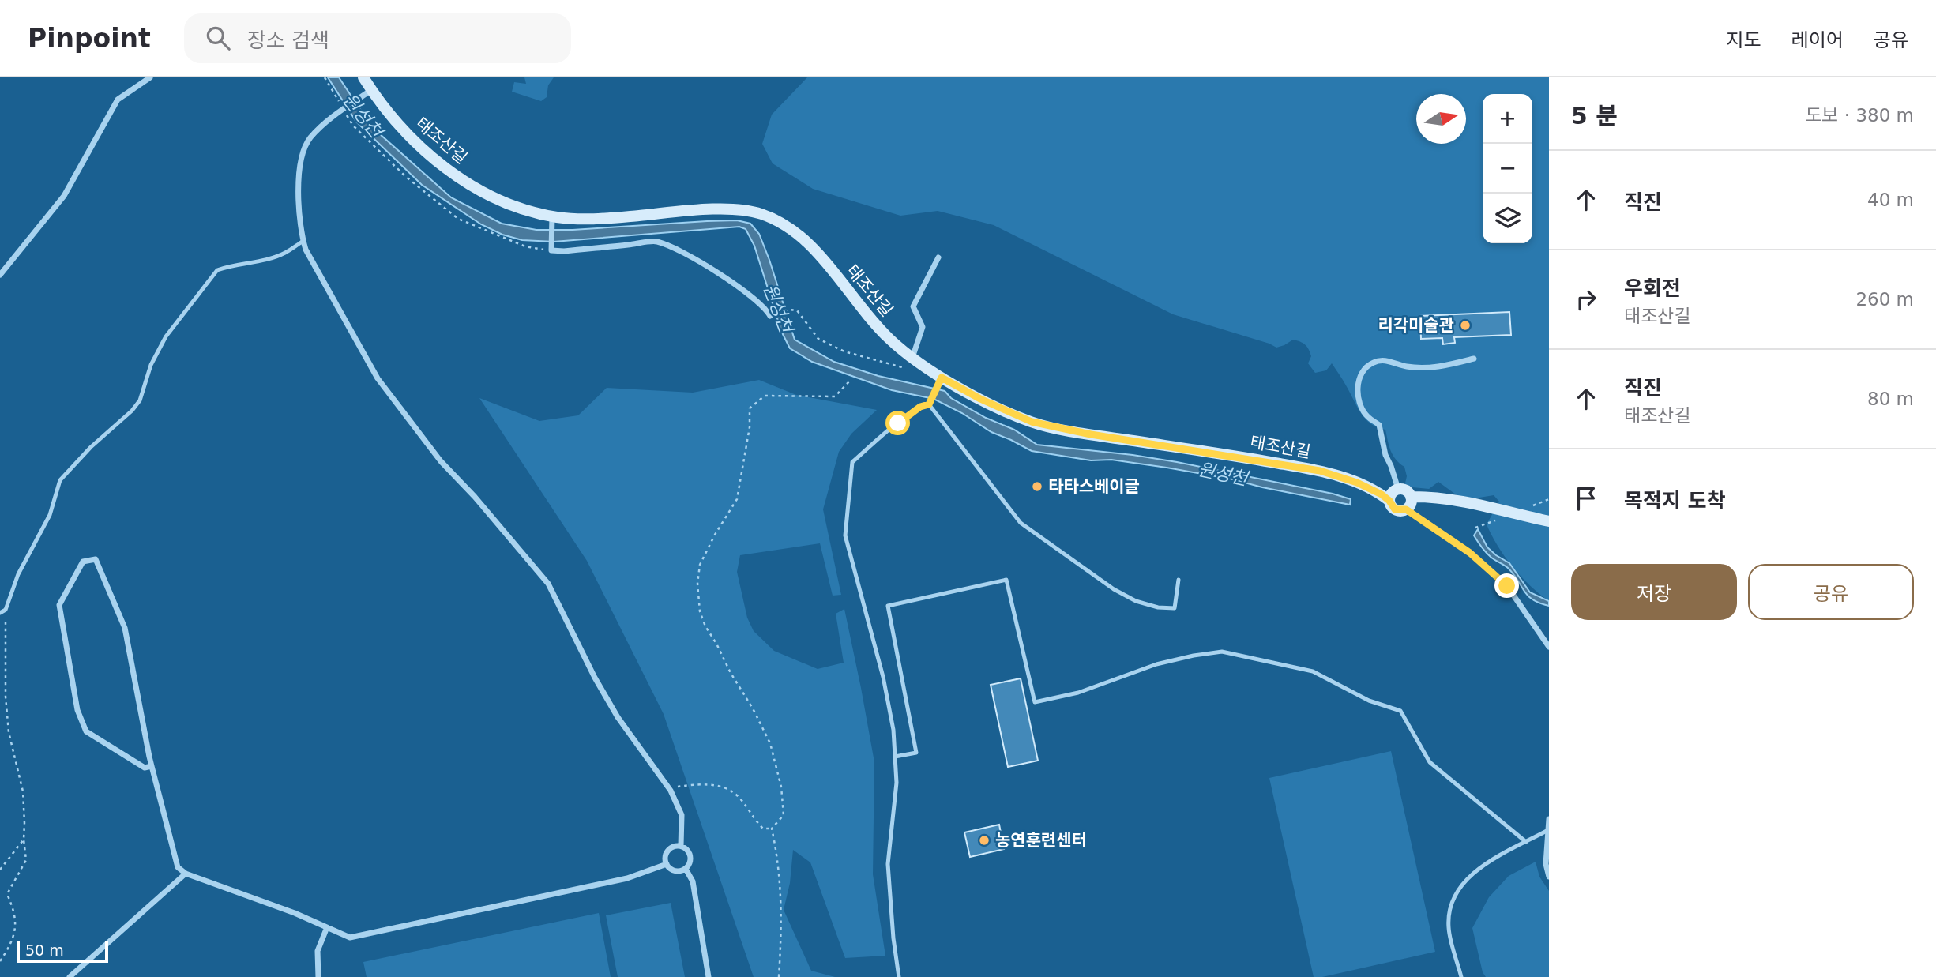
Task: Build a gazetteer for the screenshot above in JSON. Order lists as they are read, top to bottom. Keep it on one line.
{"streets":{"street":["태조산길"]},"water":["원성천"],"places":["리각미술관","타타스베이글","농연훈련센터"],"scale_bar":"50 m","north":"right","page":{"header":"Pinpoint","search":"장소 검색","nav":["지도","레이어","공유"],"heading":["5 분","도보 · 380 m"],"map_buttons":["+","−"],"list":[["직진","40 m"],["우회전","태조산길","260 m"],["직진","태조산길","80 m"],"목적지 도착"],"buttons":["저장","공유"],"scale":"50 m"}}
